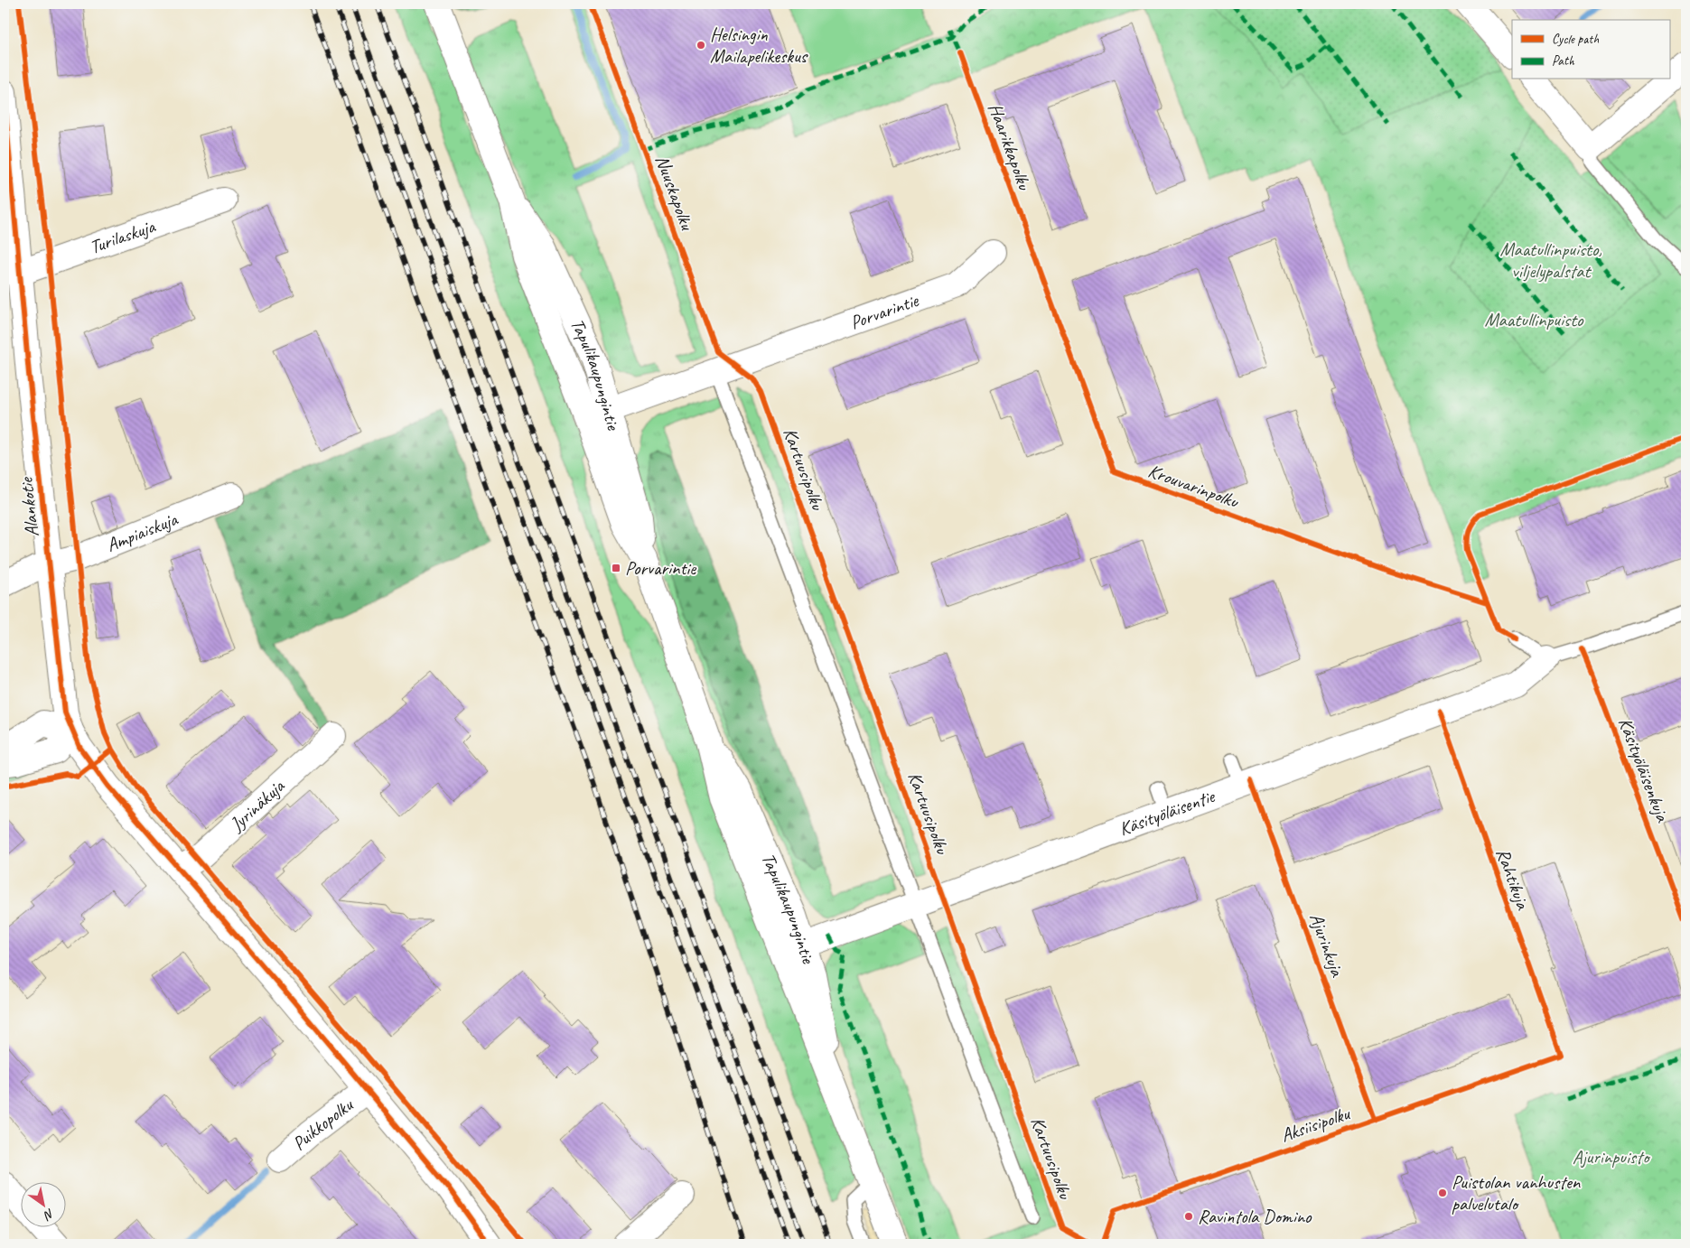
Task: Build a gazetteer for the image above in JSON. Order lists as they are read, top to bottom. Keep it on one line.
{"streets":{"street":["Turilaskuja","Porvarintie","Tapulikaupungintie","Alankotie","Ampiaiskuja","Jyrinäkuja","Käsityöläisentie","Puikkopolku"],"cycle path":["Haarikkapolku","Nuuskapolku","Käsityöläisenkuja","Rahtikuja","Ajurinkuja"]},"crossings":[["Turilaskuja","Alankotie"],["Porvarintie","Tapulikaupungintie"],["Tapulikaupungintie","Käsityöläisentie"],["Alankotie","Ampiaiskuja"],["Alankotie","Jyrinäkuja"],["Alankotie","Puikkopolku"]],"parks":["Maatullinpuisto, viljelypalstat","Maatullinpuisto","Ajurinpuisto"],"places":{"other":["Helsingin Mailapelikeskus","Puistolan vanhusten palvelutalo","Ravintola Domino"],"transit":["Porvarintie"]},"legend":["Cycle path","Path"],"north":"bottom right"}
